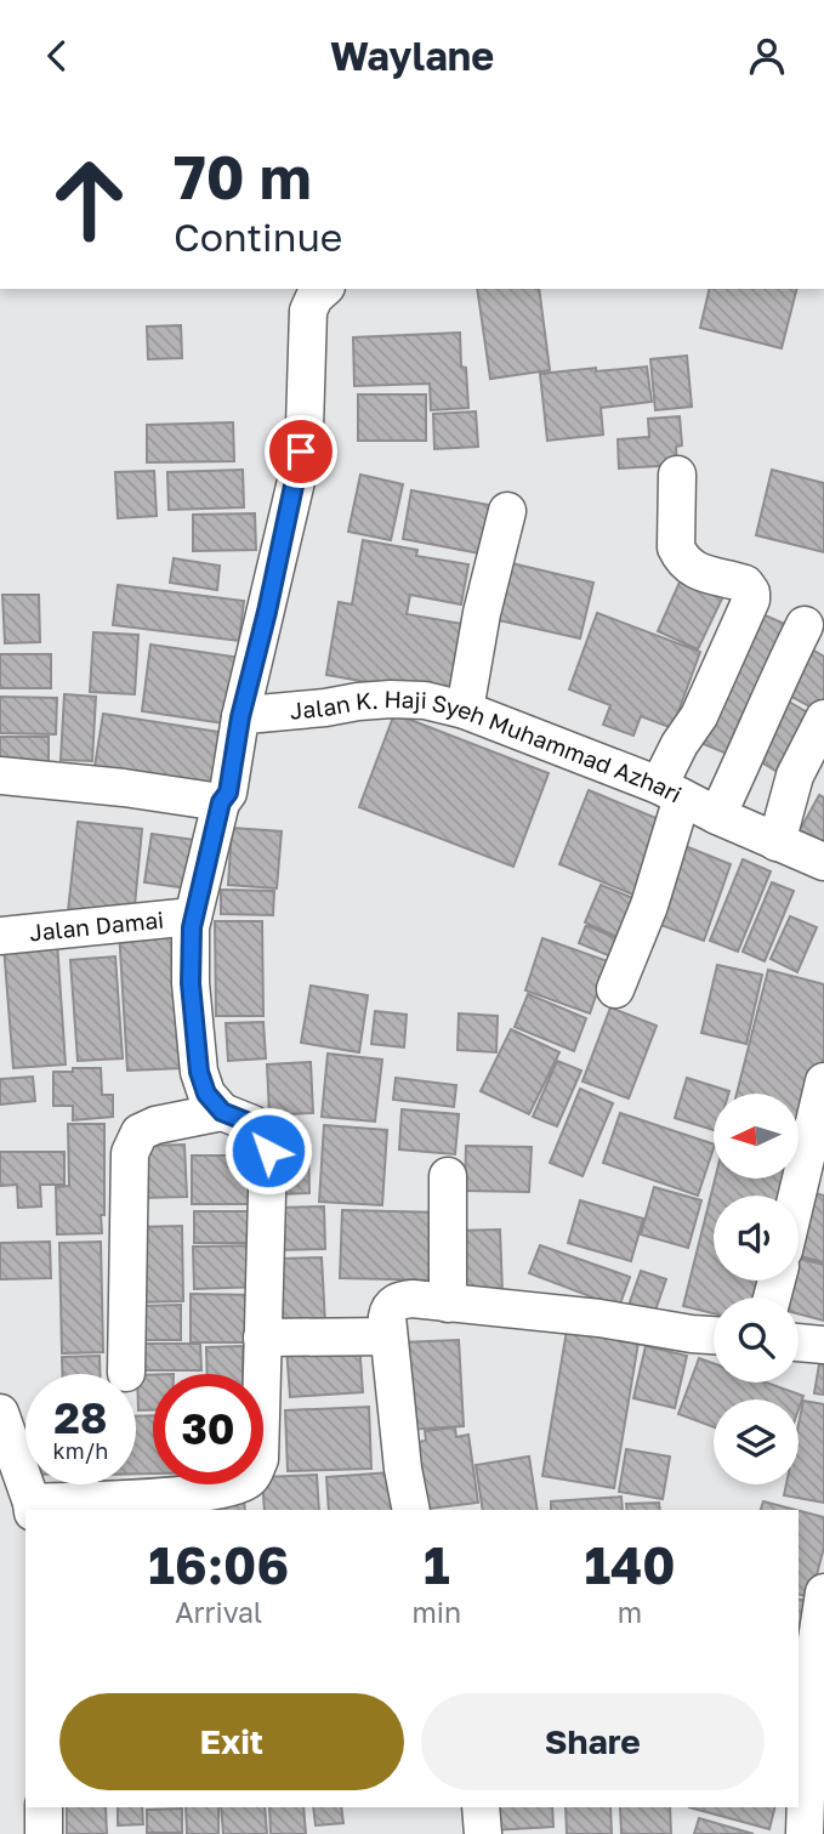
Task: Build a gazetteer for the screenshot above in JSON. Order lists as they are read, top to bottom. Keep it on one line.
{"streets":{"street":["Jalan K. Haji Syeh Muhammad Azhari","Jalan Damai"]},"north":"left","page":{"header":"Waylane","turn":["70 m","Continue"],"speed":"28 km/h","limit":"30","eta":["16:06","Arrival","1","min","140","m"],"buttons":["Exit","Share"]}}
